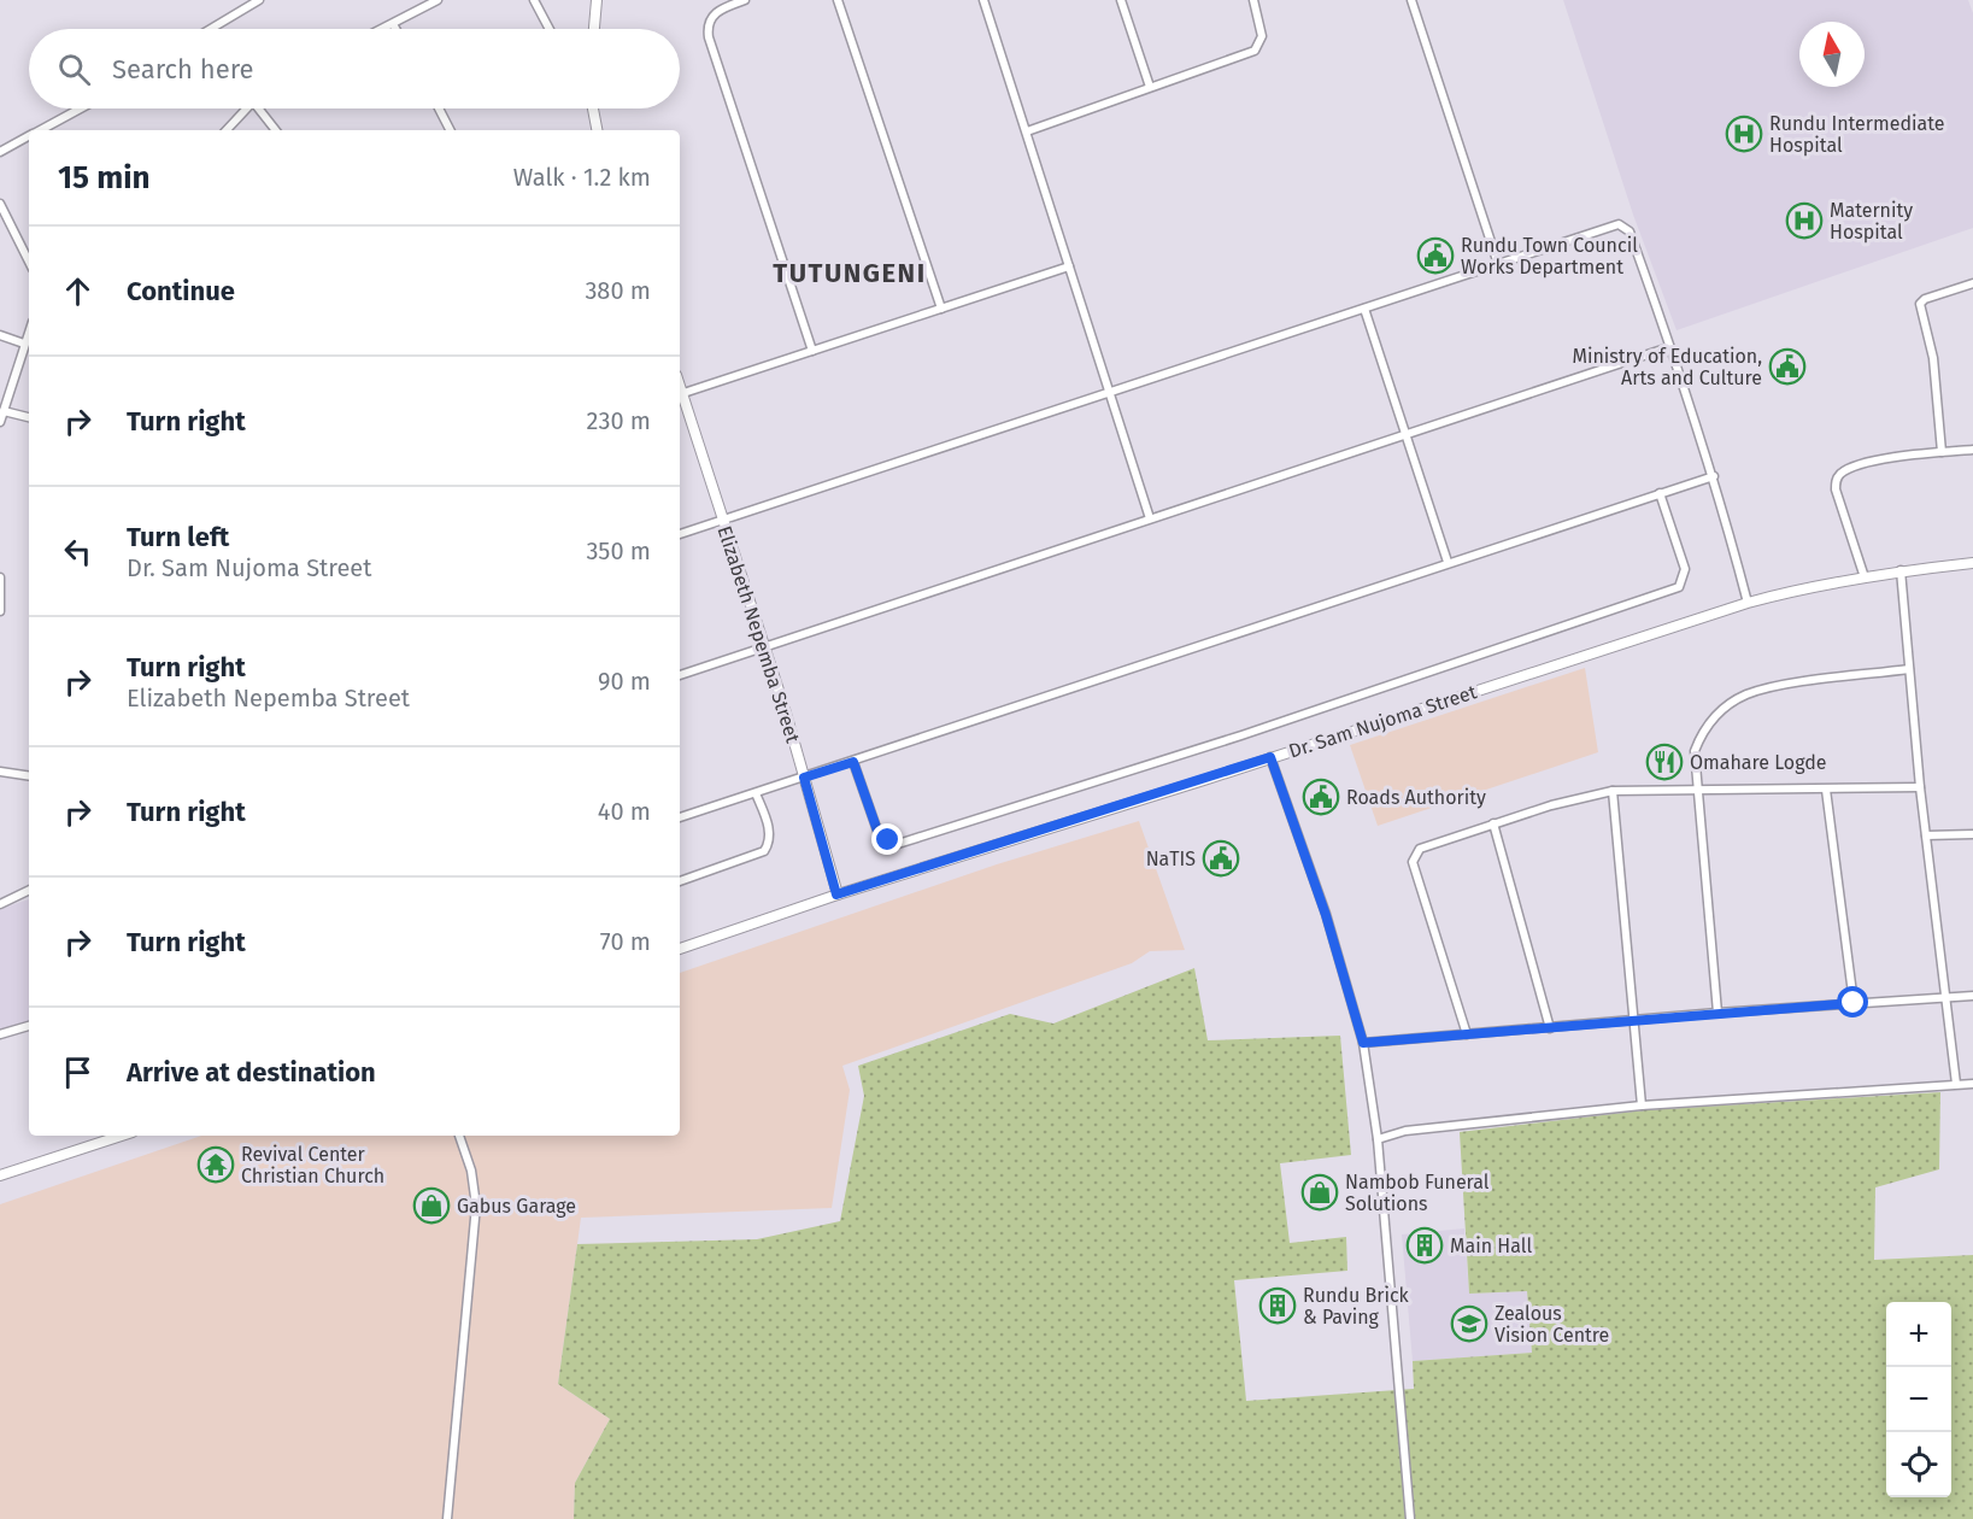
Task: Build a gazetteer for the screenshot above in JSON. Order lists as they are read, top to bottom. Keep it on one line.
{"streets":{"street":["Elizabeth Nepemba Street","Dr. Sam Nujoma Street"]},"crossings":[["Elizabeth Nepemba Street","Dr. Sam Nujoma Street"]],"districts":["TUTUNGENI"],"places":{"hospital":["Rundu Intermediate Hospital","Maternity Hospital"],"public building":["Rundu Town Council Works Department","Ministry of Education, Arts and Culture","Roads Authority","NaTIS"],"restaurant":["Omahare Logde"],"temple":["Revival Center Christian Church"],"shop":["Nambob Funeral Solutions","Gabus Garage"],"building":["Main Hall","Rundu Brick & Paving"],"school or university":["Zealous Vision Centre"]},"north":"top","page":{"search":"Search here","heading":["15 min","Walk · 1.2 km"],"list":[["Continue","380 m"],["Turn right","230 m"],["Turn left","Dr. Sam Nujoma Street","350 m"],["Turn right","Elizabeth Nepemba Street","90 m"],["Turn right","40 m"],["Turn right","70 m"],"Arrive at destination"],"map_buttons":["+","−"]}}
